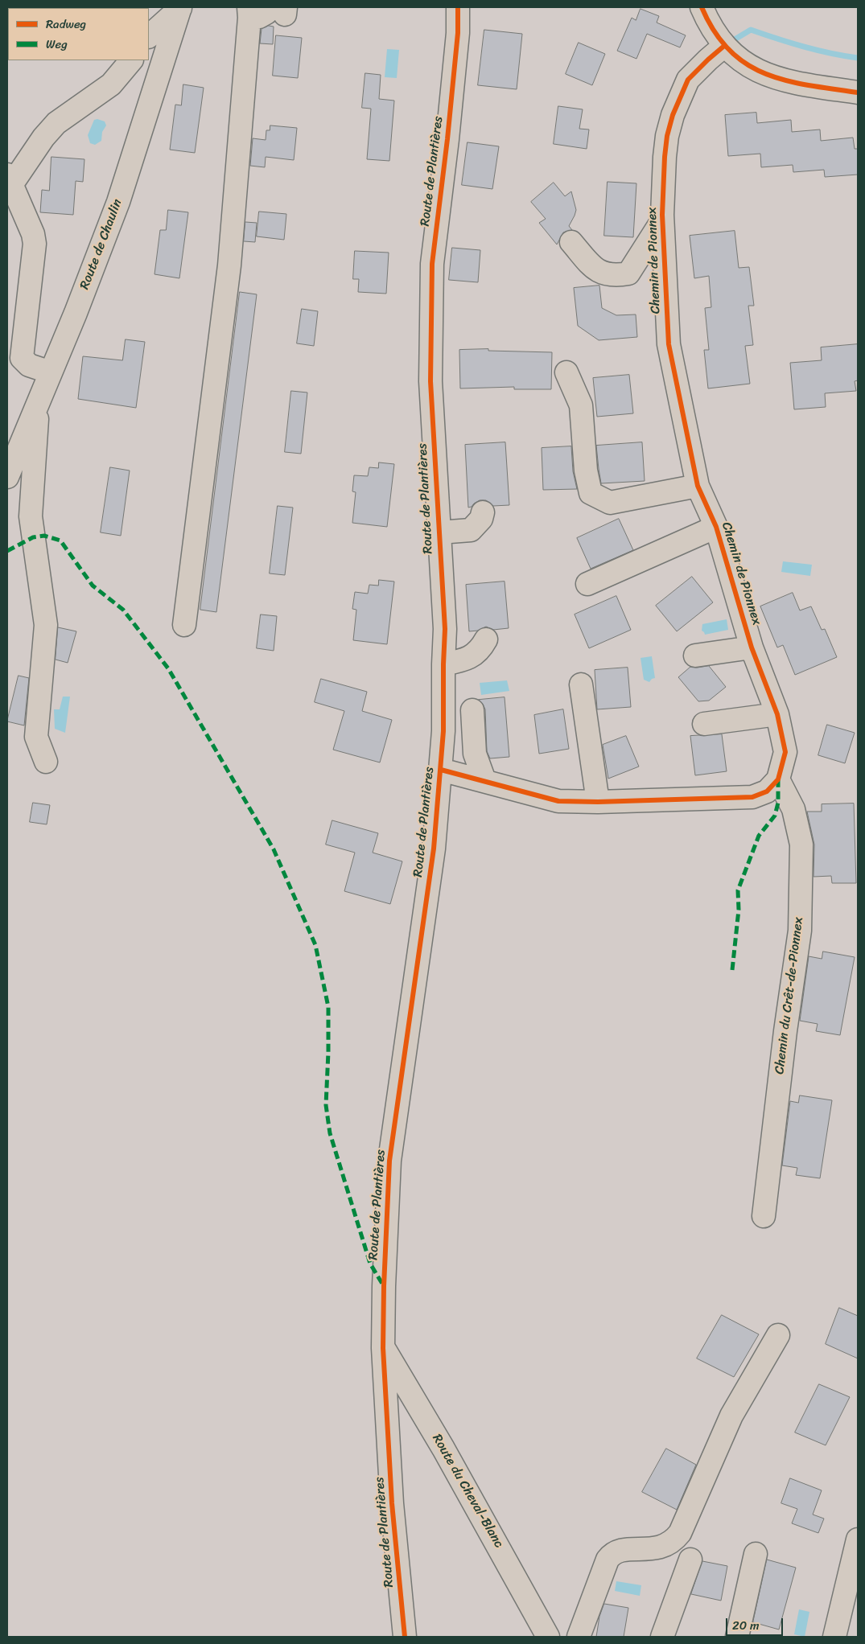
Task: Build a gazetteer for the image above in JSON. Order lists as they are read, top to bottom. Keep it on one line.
{"streets":{"street":["Route de Plantières","Route de Chaulin","Chemin de Pionnex","Chemin du Crêt-de-Pionnex","Route du Cheval-Blanc"]},"crossings":[["Route de Plantières","Route du Cheval-Blanc"],["Chemin de Pionnex","Chemin du Crêt-de-Pionnex"]],"legend":["Radweg","Weg"],"scale_bar":"20 m"}
